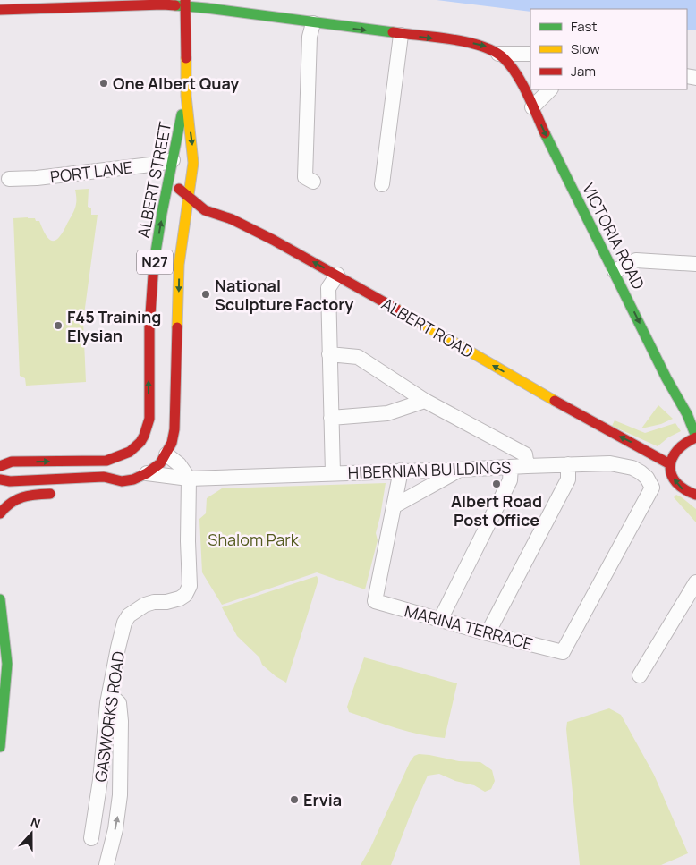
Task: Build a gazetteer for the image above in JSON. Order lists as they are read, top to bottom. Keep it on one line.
{"streets":{"main road":["ALBERT STREET","VICTORIA ROAD","N27","ALBERT ROAD"],"street":["PORT LANE","HIBERNIAN BUILDINGS","MARINA TERRACE","GASWORKS ROAD"]},"crossings":[["PORT LANE","ALBERT STREET"],["ALBERT STREET","N27"],["ALBERT STREET","ALBERT ROAD"],["N27","HIBERNIAN BUILDINGS"],["ALBERT ROAD","HIBERNIAN BUILDINGS"],["HIBERNIAN BUILDINGS","MARINA TERRACE"],["HIBERNIAN BUILDINGS","GASWORKS ROAD"]],"one_way":["VICTORIA ROAD","ALBERT ROAD"],"parks":["Shalom Park"],"places":["One Albert Quay","National Sculpture Factory","F45 Training Elysian","Albert Road Post Office","Ervia"],"legend":["Fast","Slow","Jam"],"north":"top"}
